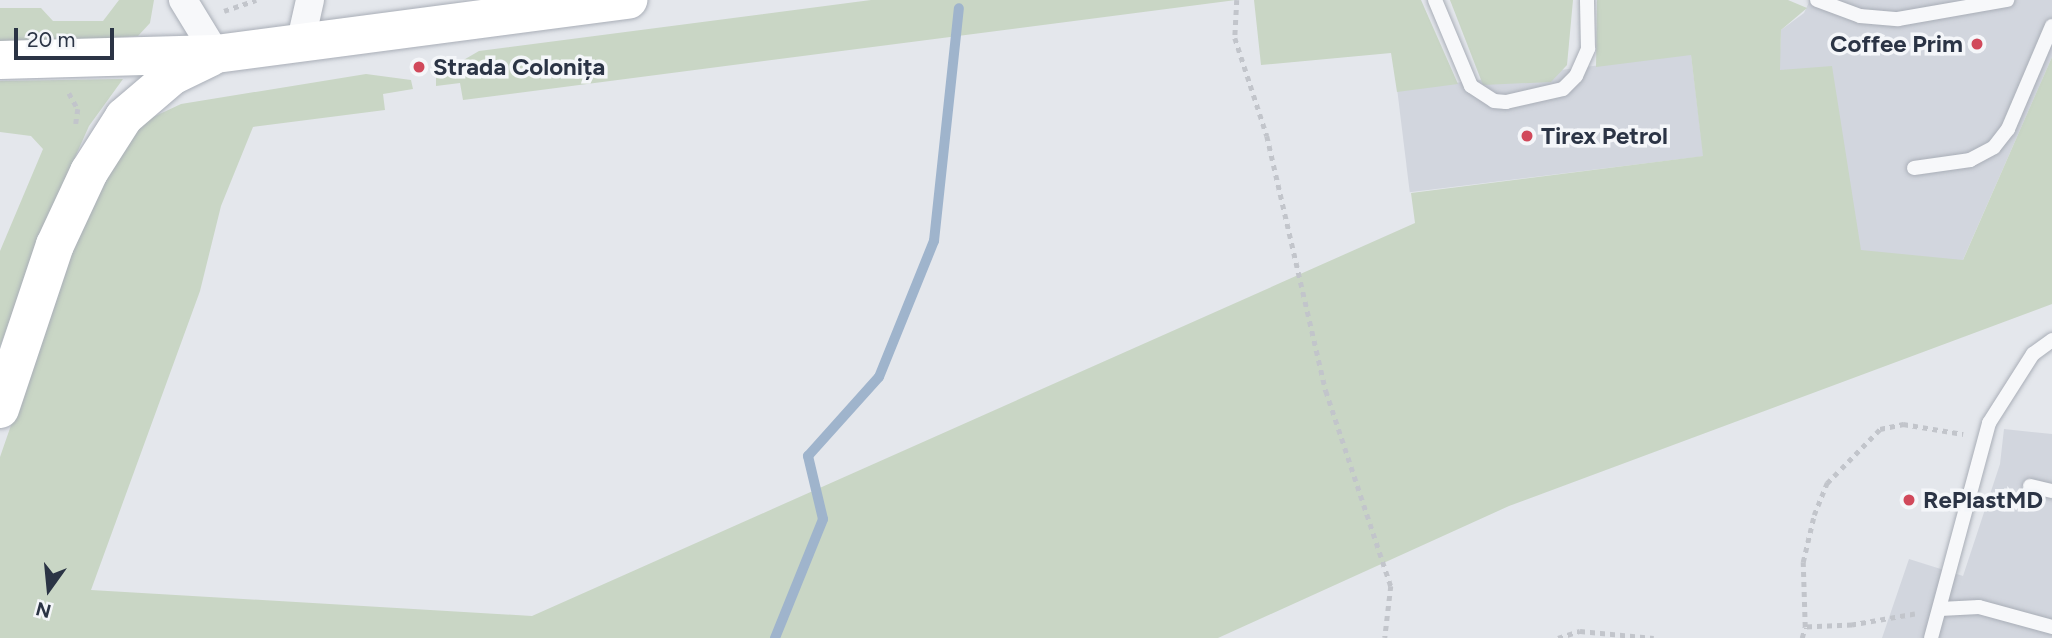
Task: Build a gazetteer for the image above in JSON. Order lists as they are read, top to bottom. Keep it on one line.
{"places":["Coffee Prim","Strada Colonița","Tirex Petrol","RePlastMD"],"scale_bar":"20 m","north":"bottom"}
